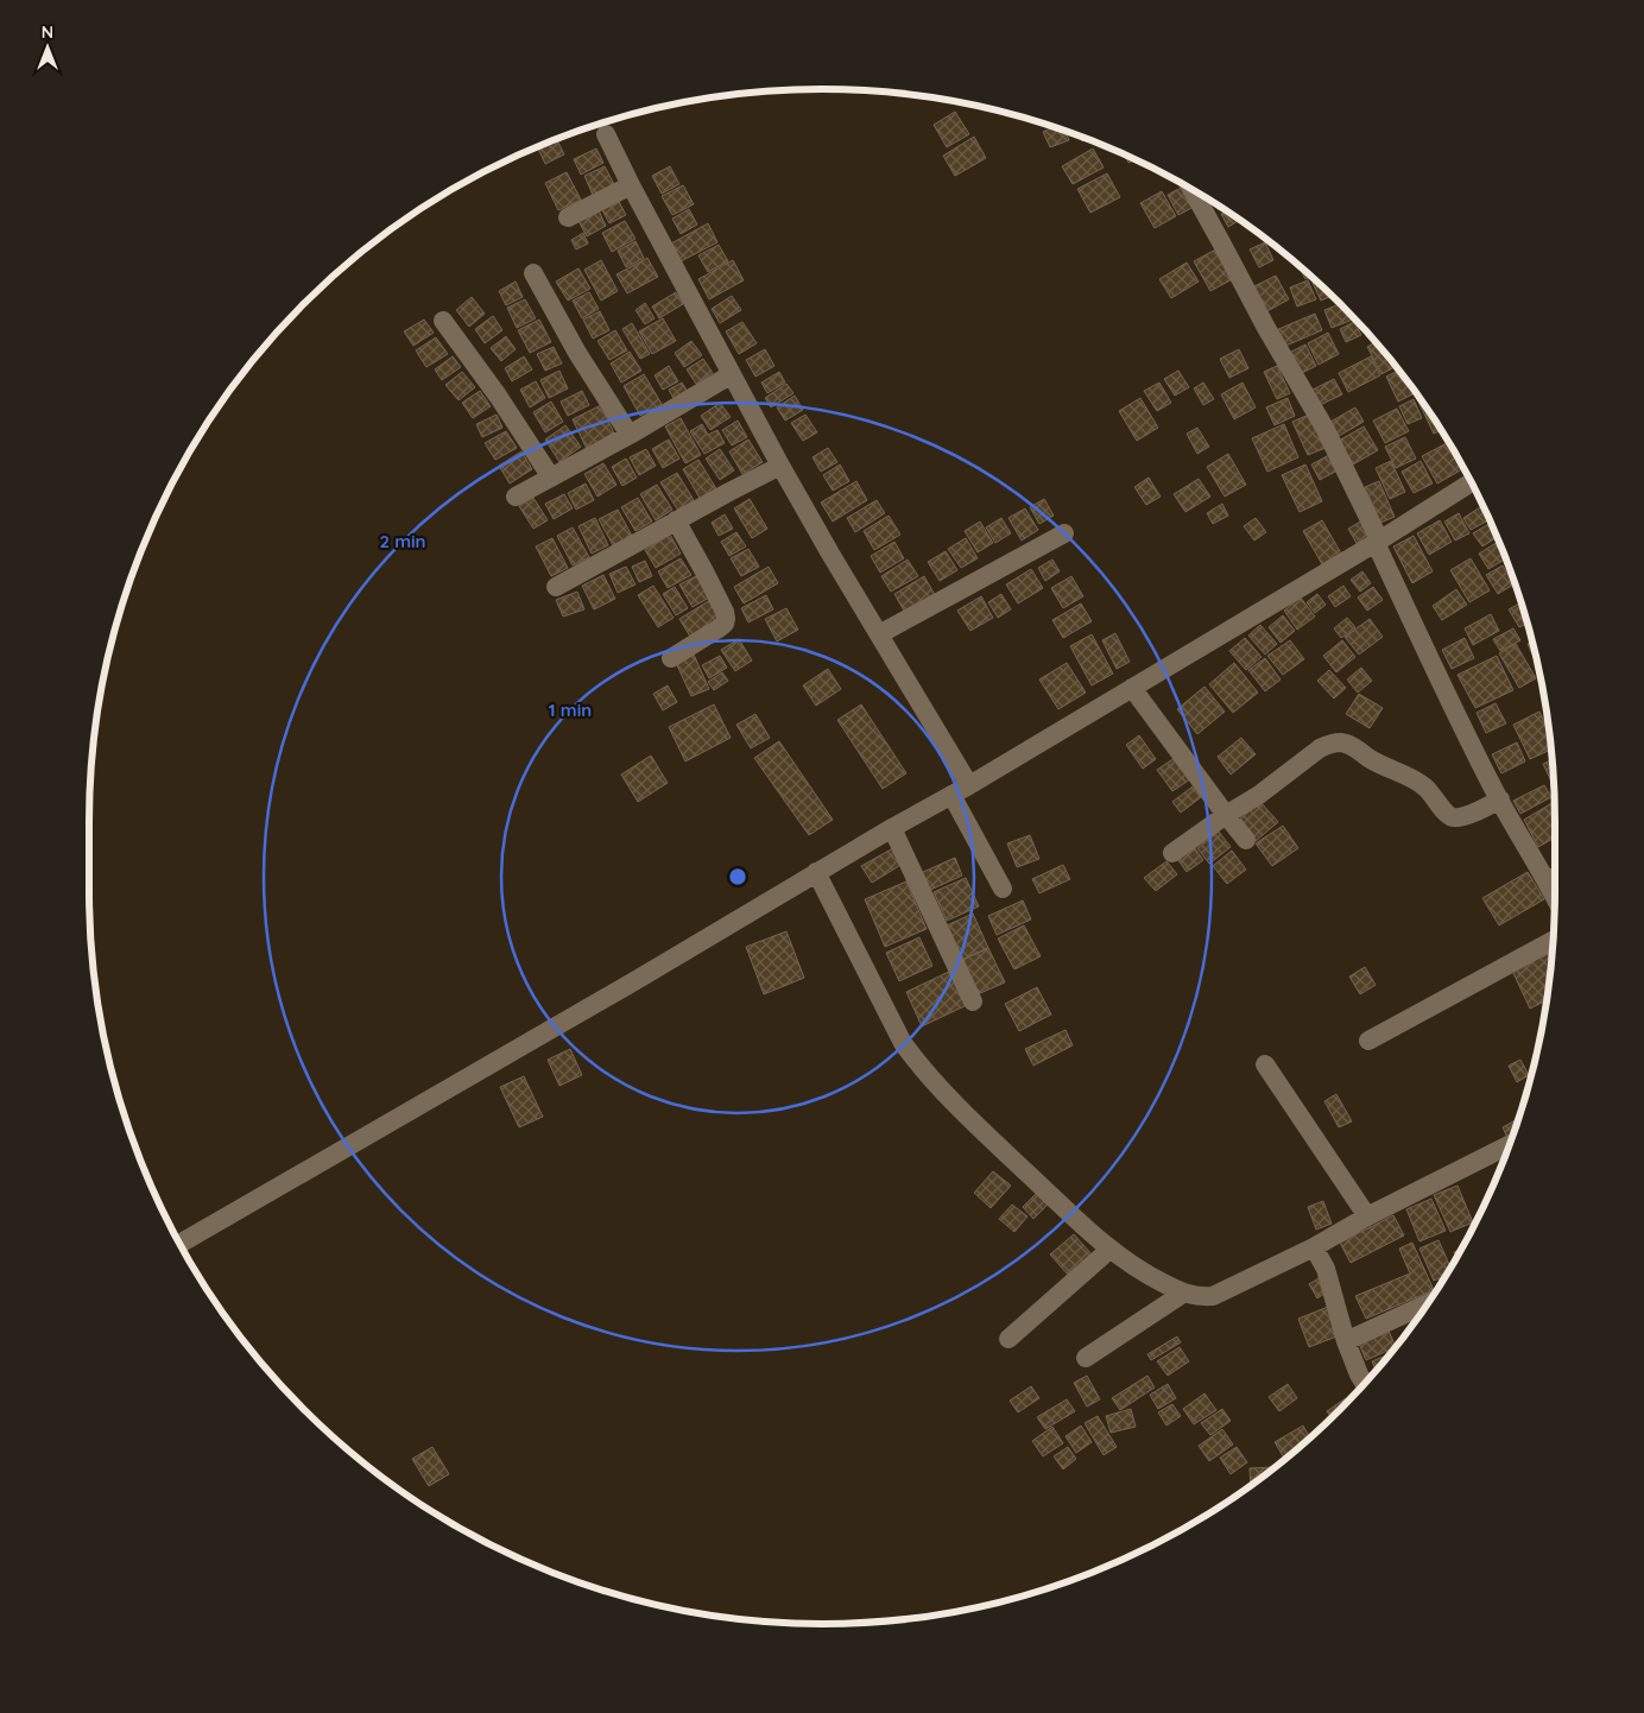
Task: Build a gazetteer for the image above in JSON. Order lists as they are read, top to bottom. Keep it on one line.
{"north":"top","rings":["2 min","1 min"]}
